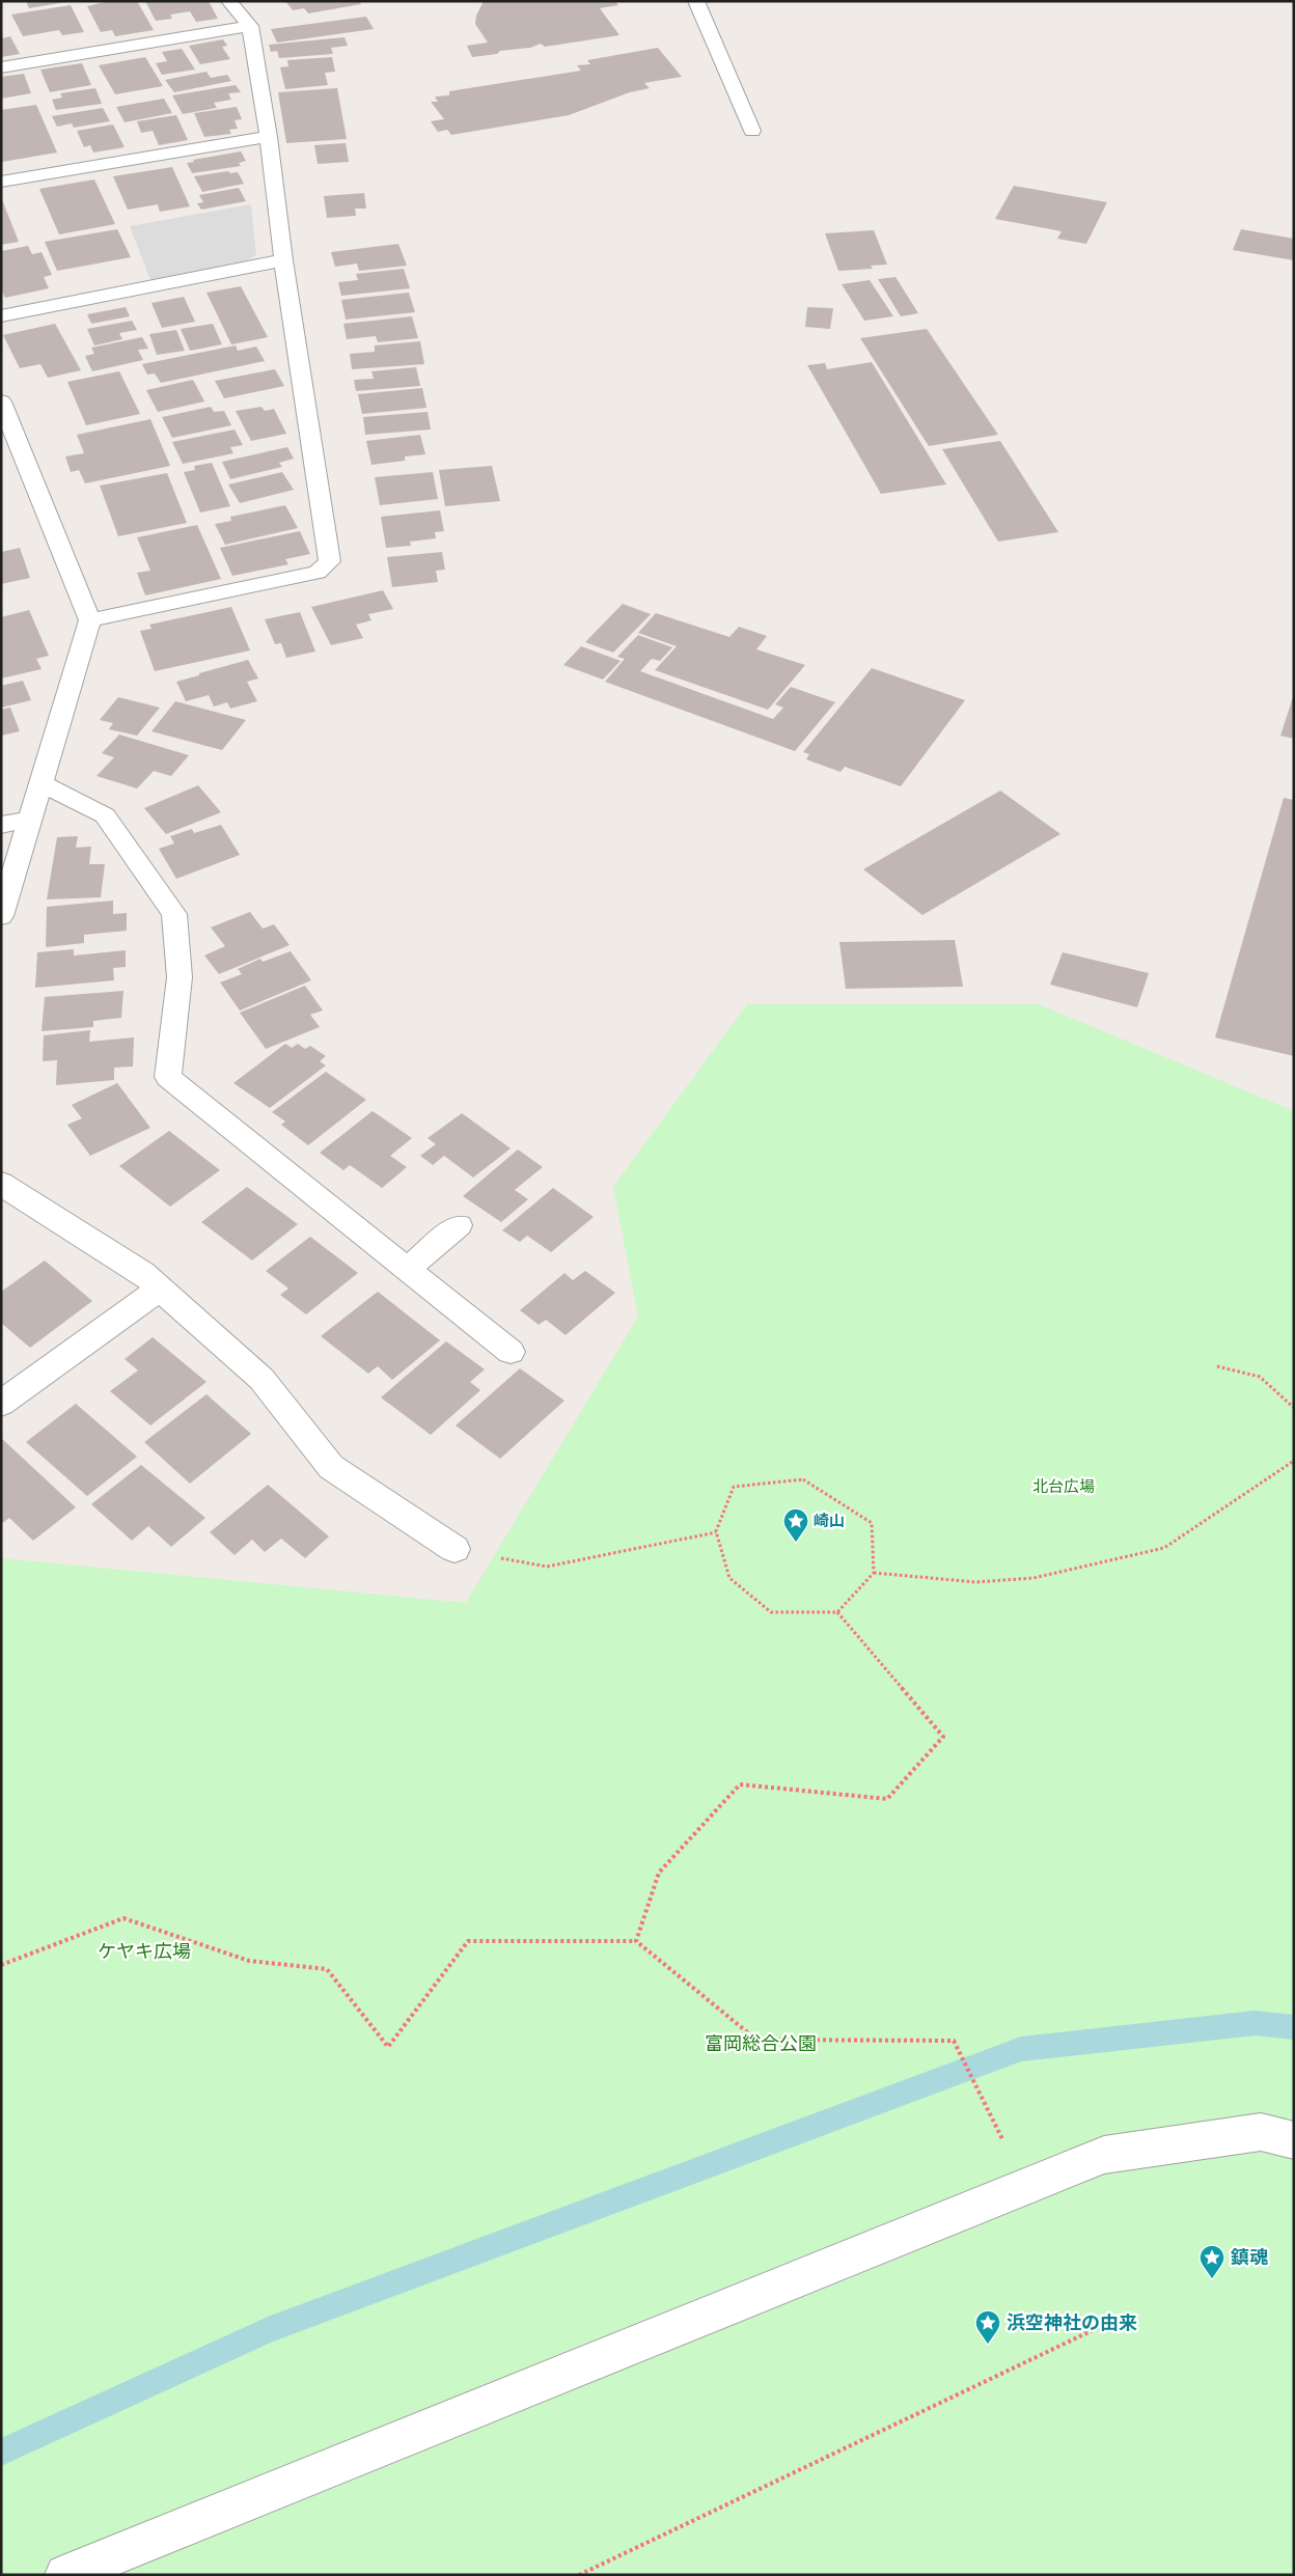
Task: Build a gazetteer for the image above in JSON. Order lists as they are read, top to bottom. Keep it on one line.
{"parks":["北台広場","ケヤキ広場","富岡総合公園"],"places":{"place":["崎山","鎮魂","浜空神社の由来"]}}
